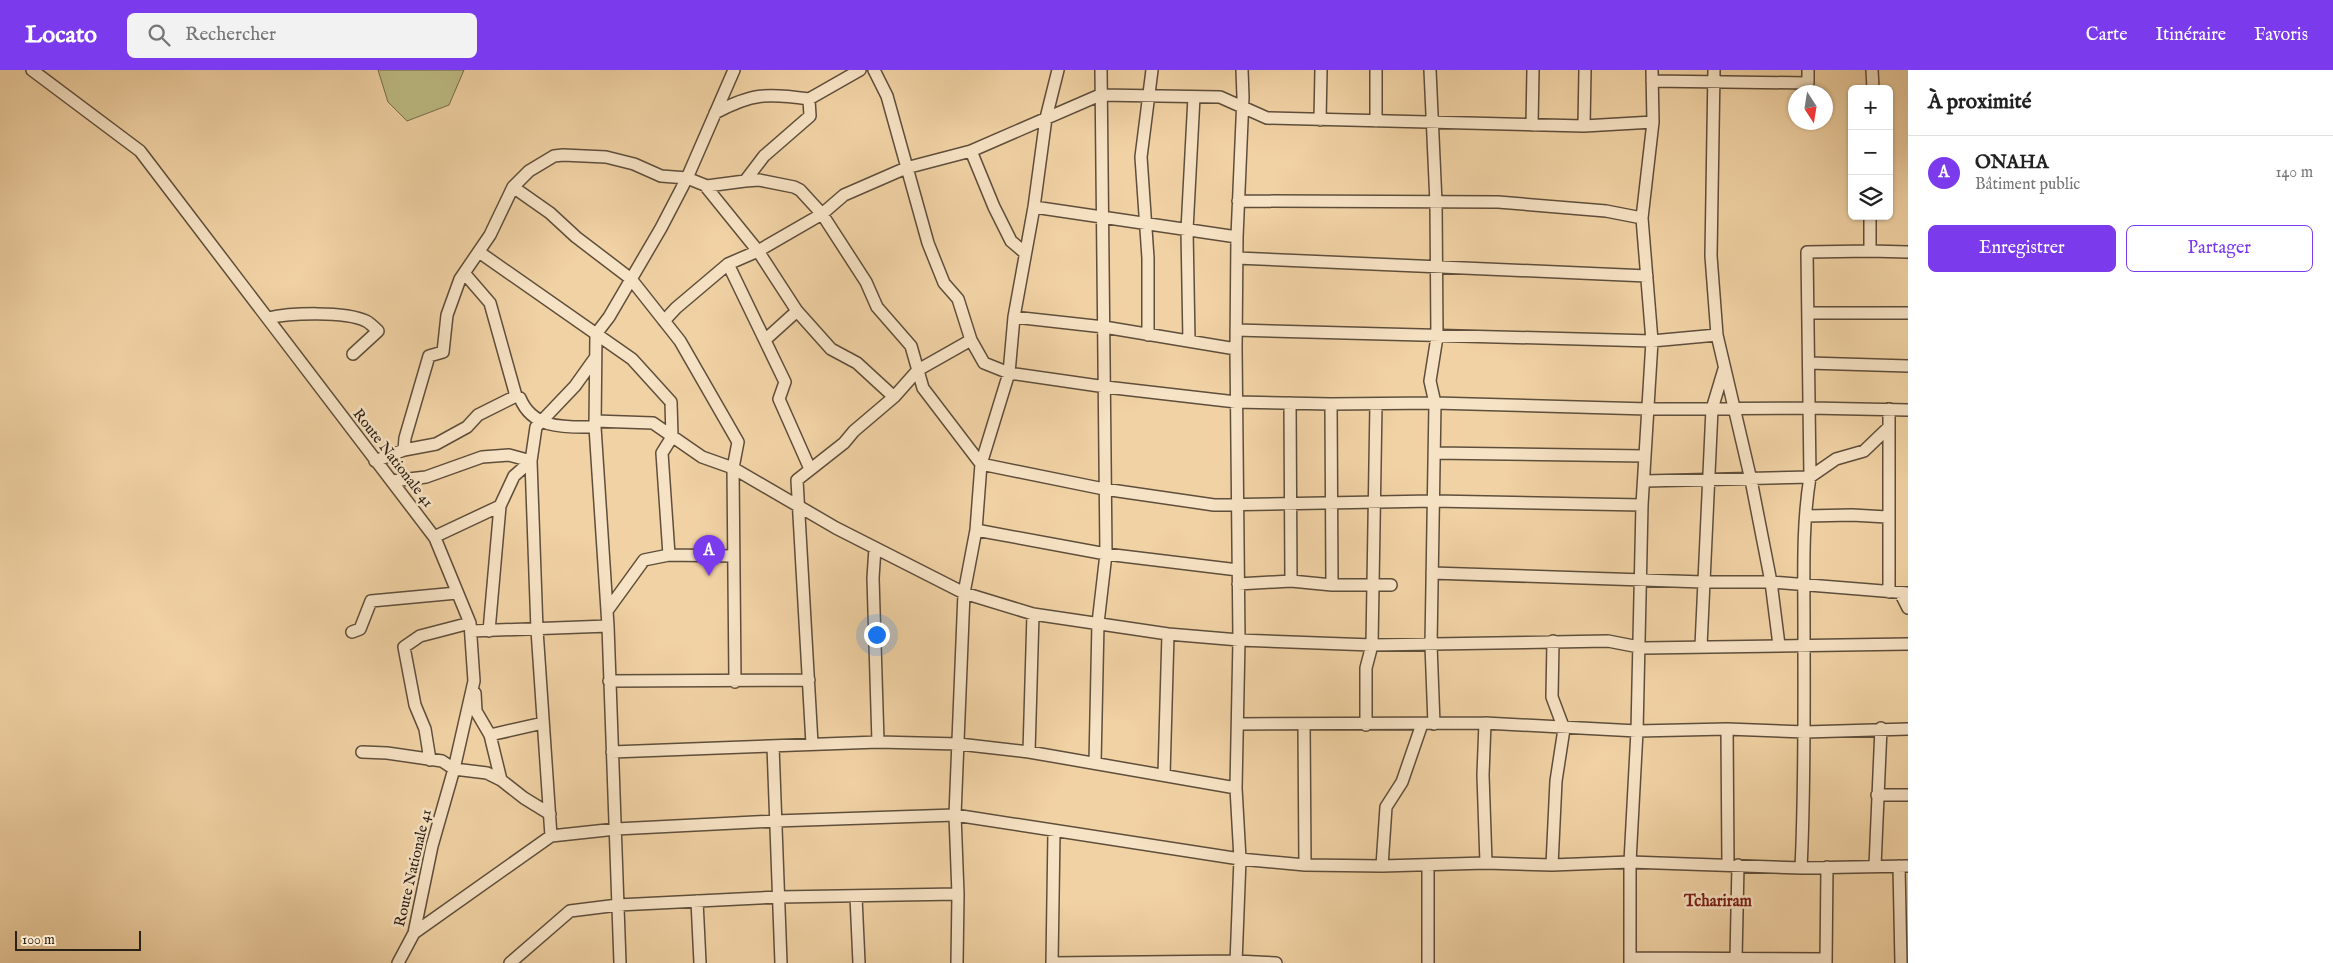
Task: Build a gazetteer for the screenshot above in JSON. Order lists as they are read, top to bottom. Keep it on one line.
{"streets":{"street":["Route Nationale 41"]},"districts":["Tchariram"],"scale_bar":"100 m","north":"bottom","page":{"header":"Locato","search":"Rechercher","nav":["Carte","Itinéraire","Favoris"],"heading":"À proximité","map_buttons":["+","−"],"list":[{"mark":"A","name":"ONAHA","note":"Bâtiment public","value":"140 m"}],"buttons":["Enregistrer","Partager"],"pins":"A","scale":"100 m"}}
